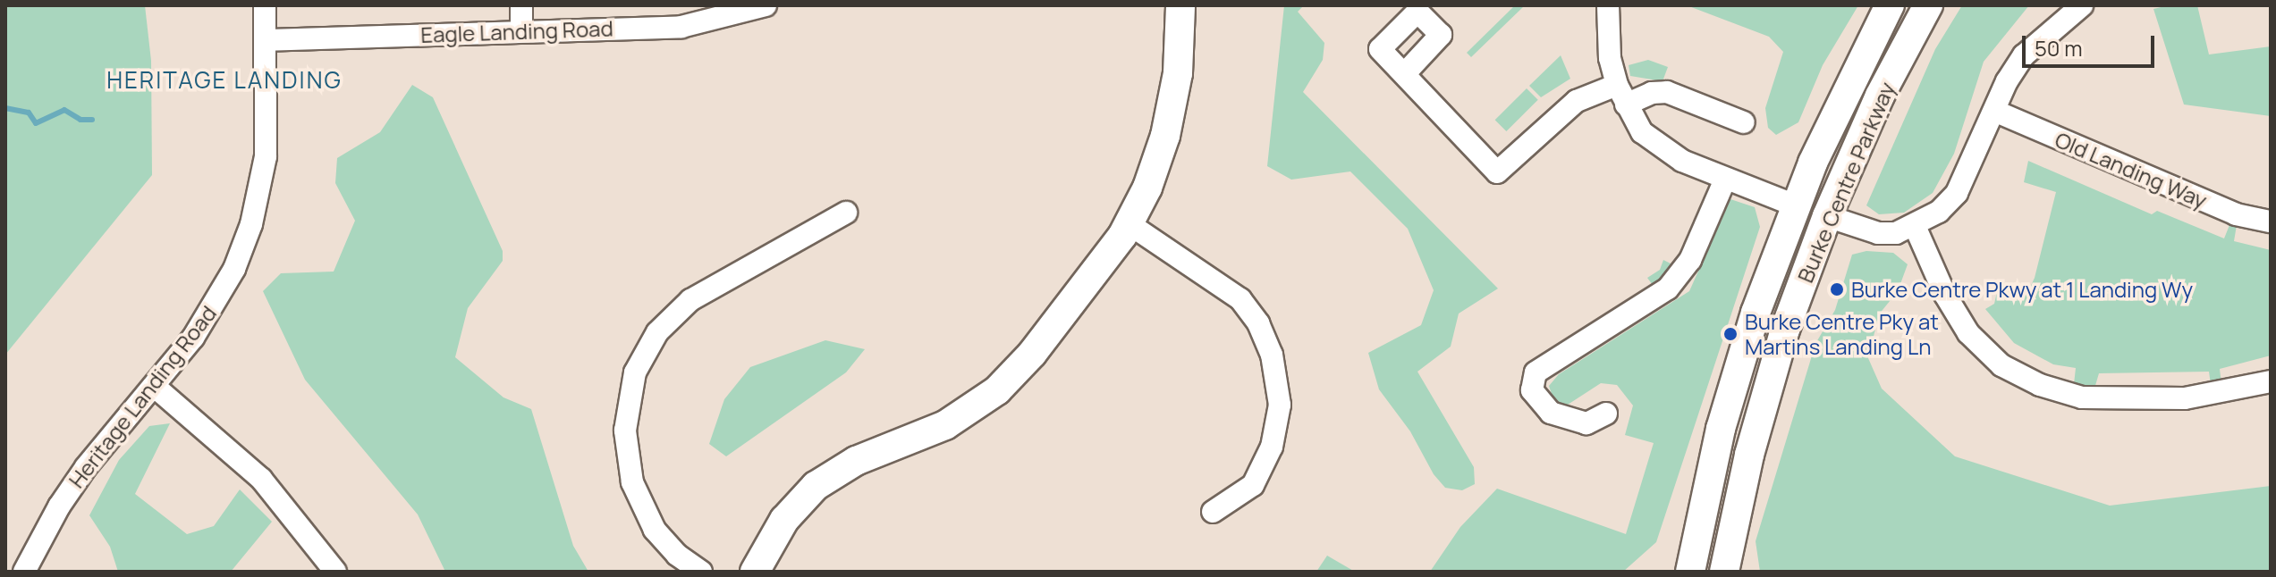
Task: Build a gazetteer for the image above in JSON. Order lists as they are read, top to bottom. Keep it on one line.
{"streets":{"main road":["Burke Centre Parkway"],"street":["Eagle Landing Road","Old Landing Way","Heritage Landing Road"]},"crossings":[["Eagle Landing Road","Heritage Landing Road"]],"districts":["HERITAGE LANDING"],"places":["Burke Centre Pkwy at 1 Landing Wy","Burke Centre Pky at Martins Landing Ln"],"scale_bar":"50 m"}
